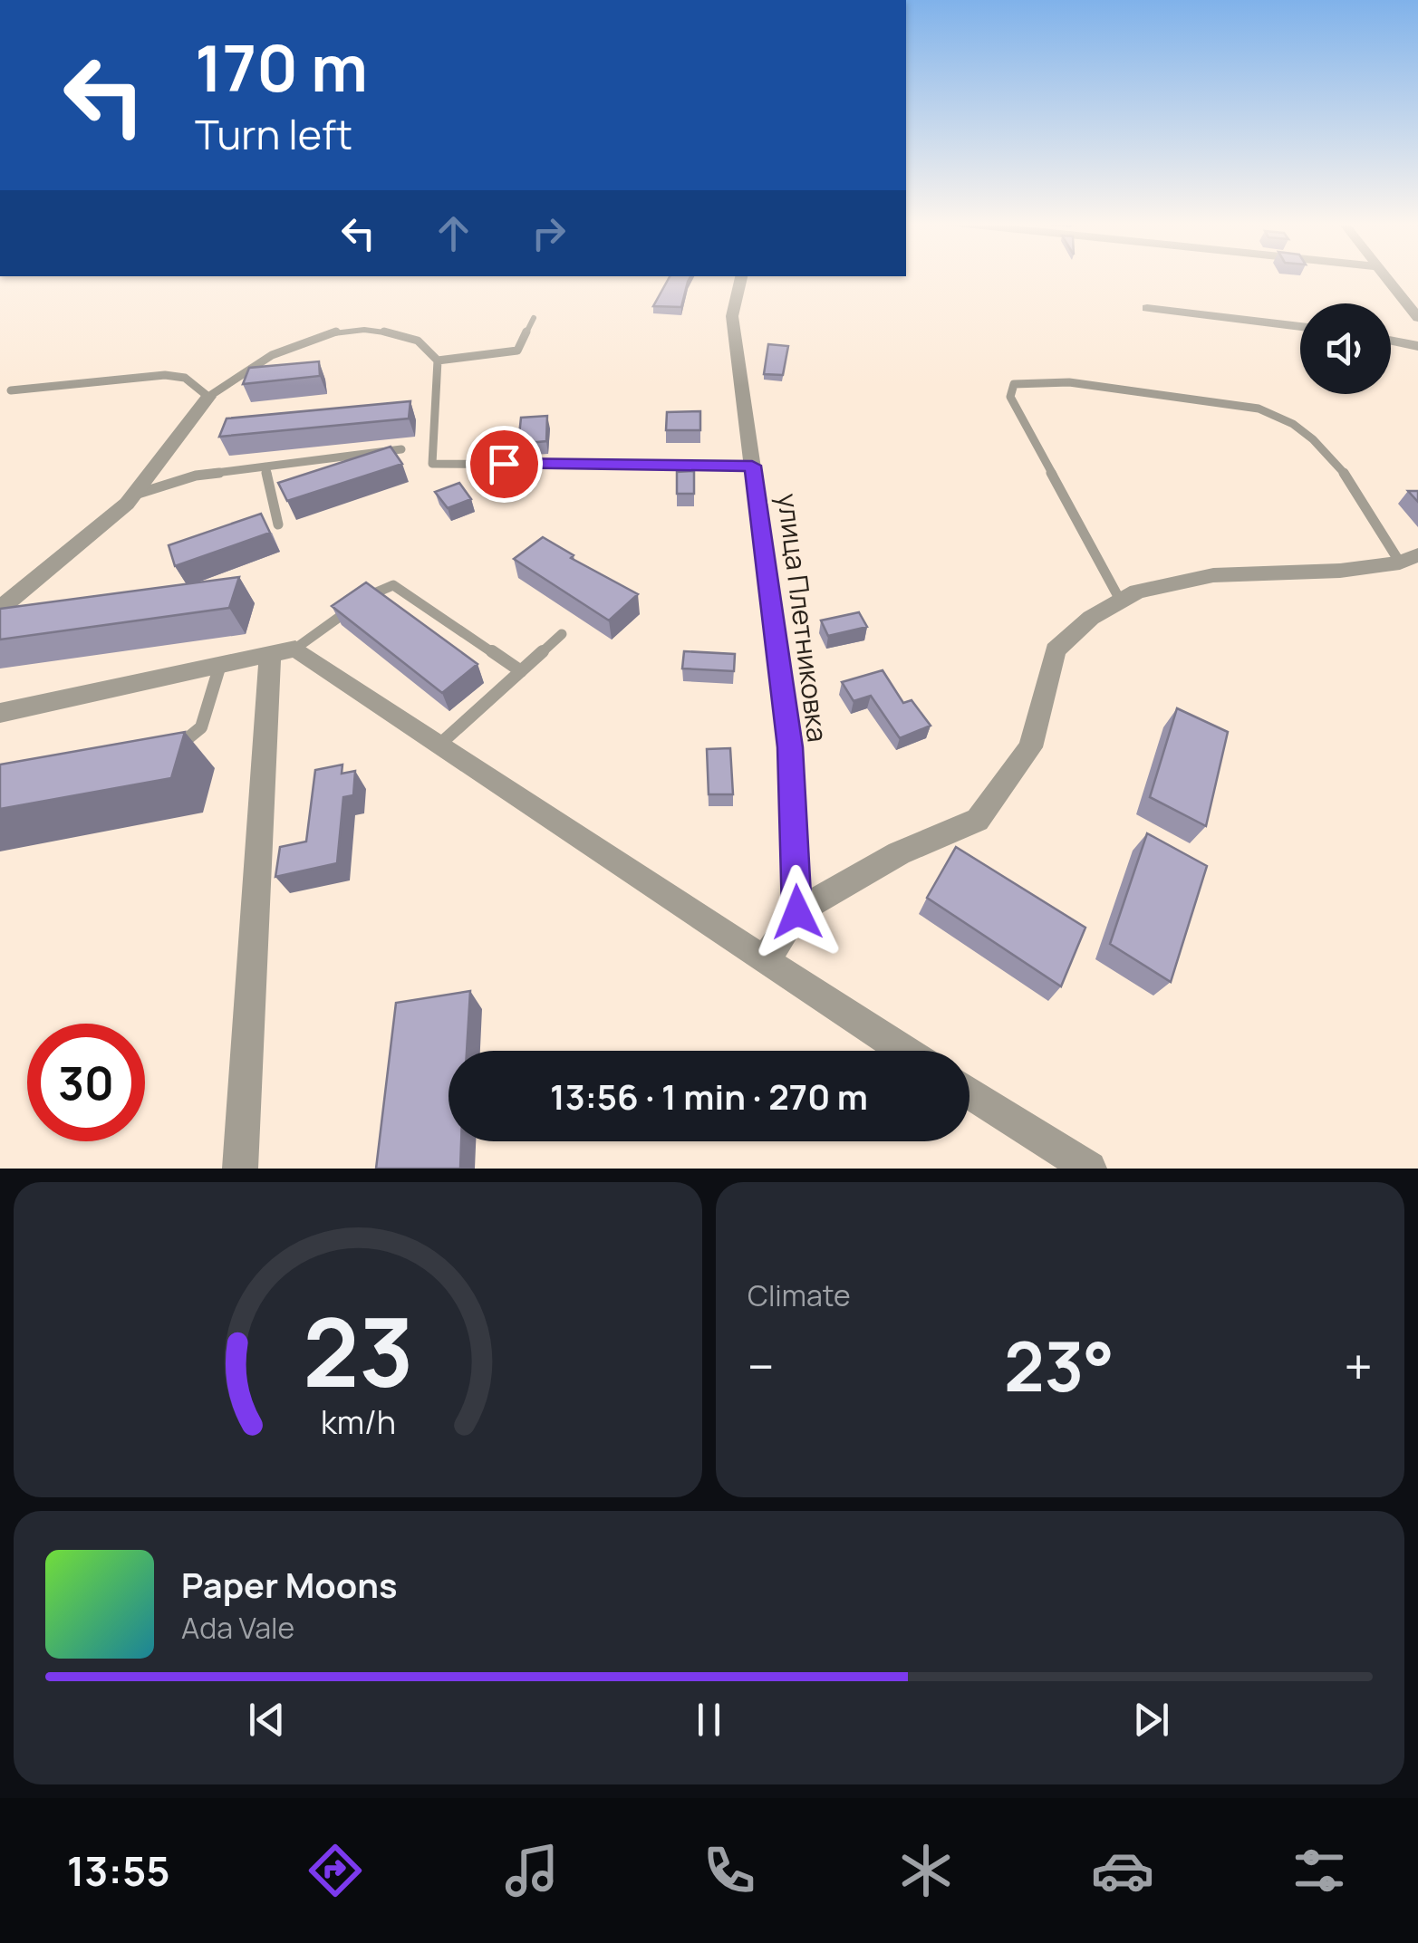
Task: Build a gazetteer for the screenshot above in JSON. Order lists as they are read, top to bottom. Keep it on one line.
{"streets":{"street":["улица Плетниковка"]},"page":{"turn":["170 m","Turn left"],"limit":"30","trip":"13:56 · 1 min · 270 m","tile":"Climate","heat":["−","23°","+"],"song":["Paper Moons","Ada Vale"],"tabs":"13:55","gauge":["23","km/h"]}}
